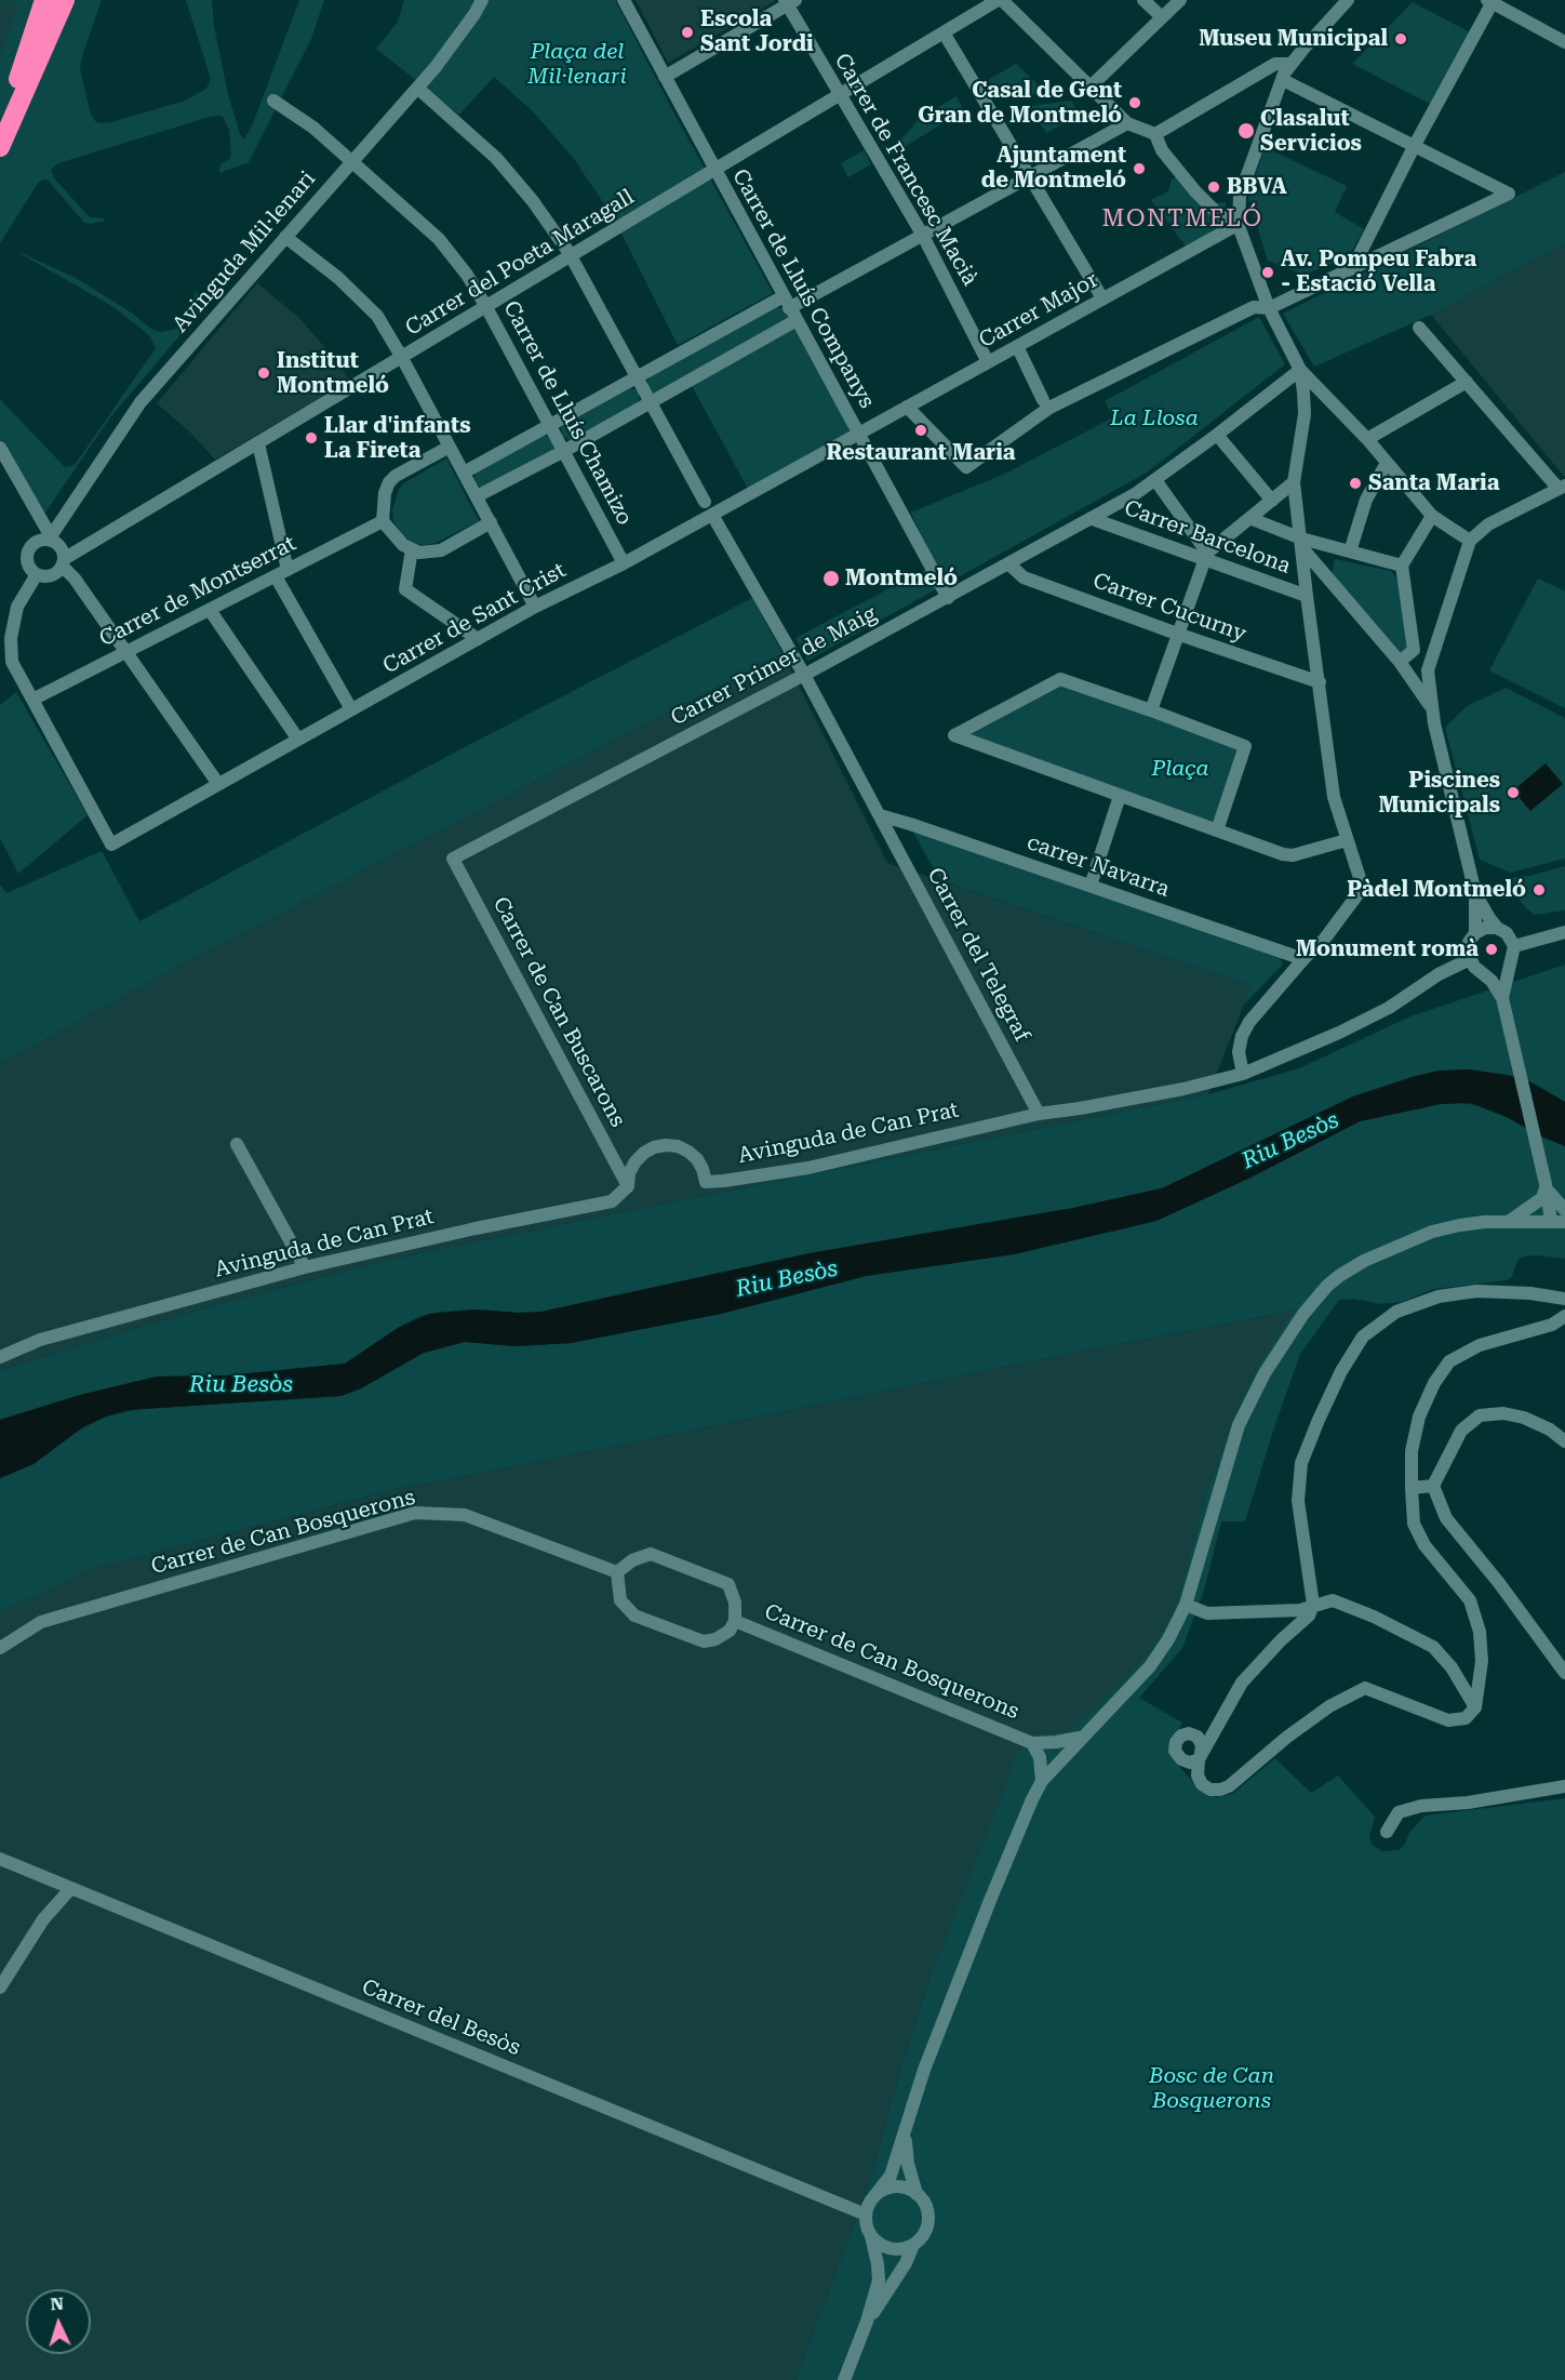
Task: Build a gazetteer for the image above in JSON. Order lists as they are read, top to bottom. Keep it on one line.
{"streets":{"street":["Carrer de Francesc Macià","Avinguda Mil·lenari","Carrer del Poeta Maragall","Carrer de Lluís Companys","Carrer Major","Carrer de Lluís Chamizo","Carrer Barcelona","Carrer de Montserrat","Carrer Cucurny","Carrer de Sant Crist","Carrer Primer de Maig","carrer Navarra","Carrer del Telegraf","Carrer de Can Buscarons","Avinguda de Can Prat","Carrer de Can Bosquerons","Carrer del Besòs"]},"crossings":[["Carrer de Francesc Macià","Carrer del Poeta Maragall"],["Carrer de Francesc Macià","Carrer Major"],["Avinguda Mil·lenari","Carrer del Poeta Maragall"],["Avinguda Mil·lenari","Carrer de Lluís Chamizo"],["Carrer del Poeta Maragall","Carrer de Lluís Companys"],["Carrer del Poeta Maragall","Carrer de Lluís Chamizo"],["Carrer de Lluís Companys","Carrer Major"],["Carrer de Lluís Companys","Carrer de Sant Crist"],["Carrer de Lluís Companys","Carrer Primer de Maig"],["Carrer Major","Carrer de Sant Crist"],["Carrer de Lluís Chamizo","Carrer de Sant Crist"],["Carrer Barcelona","Carrer Primer de Maig"],["Carrer de Montserrat","Carrer de Sant Crist"],["Carrer Cucurny","Carrer Primer de Maig"],["Carrer de Sant Crist","Carrer del Telegraf"],["Carrer Primer de Maig","Carrer del Telegraf"],["Carrer Primer de Maig","Carrer de Can Buscarons"],["carrer Navarra","Carrer del Telegraf"],["Carrer del Telegraf","Avinguda de Can Prat"],["Carrer de Can Buscarons","Avinguda de Can Prat"]],"districts":["MONTMELÓ"],"water":["Riu Besòs"],"parks":["Plaça del Mil·lenari","La Llosa","Plaça","Bosc de Can Bosquerons"],"places":["Escola Sant Jordi","Museu Municipal","Casal de Gent Gran de Montmeló","Clasalut Servicios","Ajuntament de Montmeló","BBVA","Av. Pompeu Fabra - Estació Vella","Institut Montmeló","Restaurant Maria","Llar d'infants La Fireta","Santa Maria","Montmeló","Piscines Municipals","Pàdel Montmeló","Monument romà"],"north":"top"}
